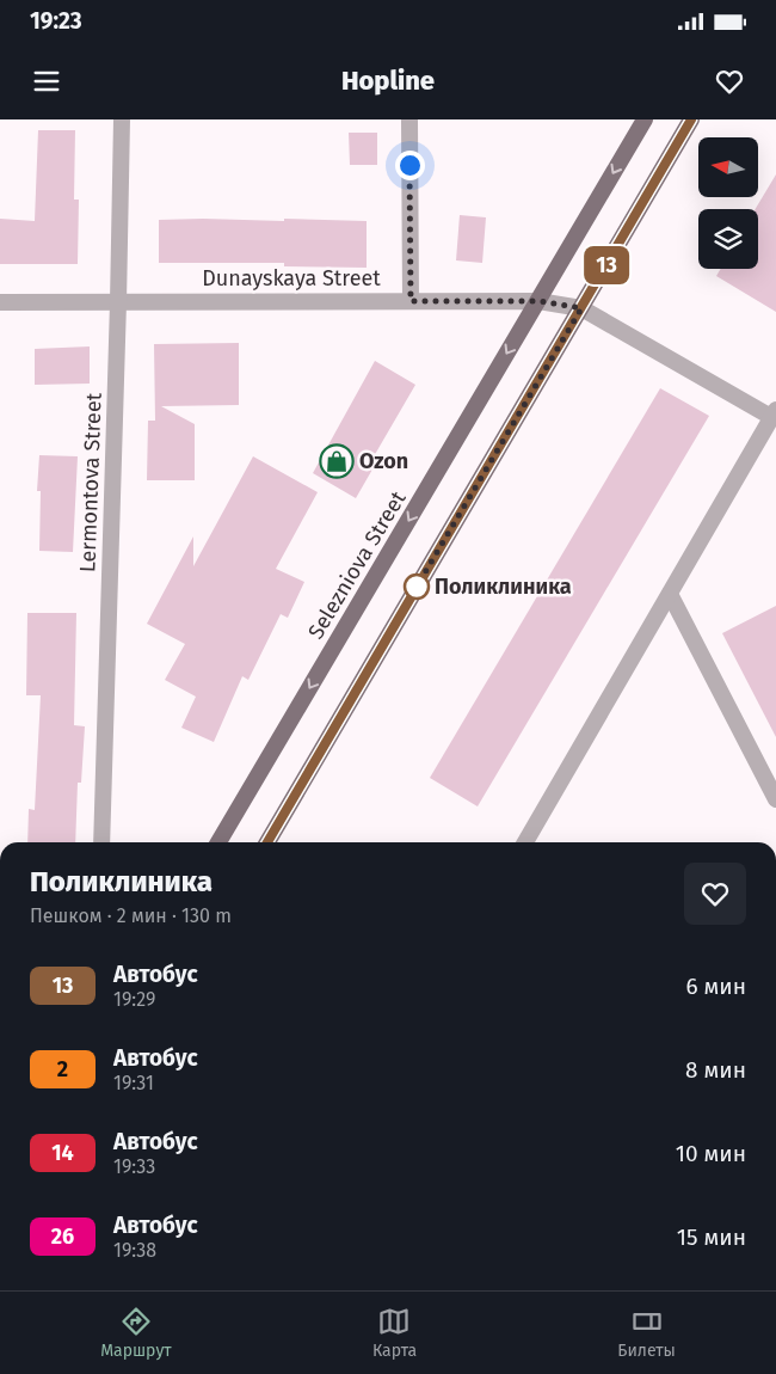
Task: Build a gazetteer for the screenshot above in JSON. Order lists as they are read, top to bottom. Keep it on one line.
{"streets":{"main road":["Selezniova Street"],"street":["Dunayskaya Street","Lermontova Street"]},"crossings":[["Dunayskaya Street","Lermontova Street"],["Dunayskaya Street","Selezniova Street"]],"places":{"shop":["Ozon"],"other":["Поликлиника"]},"lines":["bus line 13"],"north":"left","page":{"status":"19:23","header":"Hopline","on_map":"13","heading":["Поликлиника","Пешком · 2 мин · 130 m"],"list":[{"mark":"13","name":"Автобус","note":"19:29","value":"6 мин"},{"mark":"2","name":"Автобус","note":"19:31","value":"8 мин"},{"mark":"14","name":"Автобус","note":"19:33","value":"10 мин"},{"mark":"26","name":"Автобус","note":"19:38","value":"15 мин"}],"tabs":["Маршрут","Карта","Билеты"]}}
